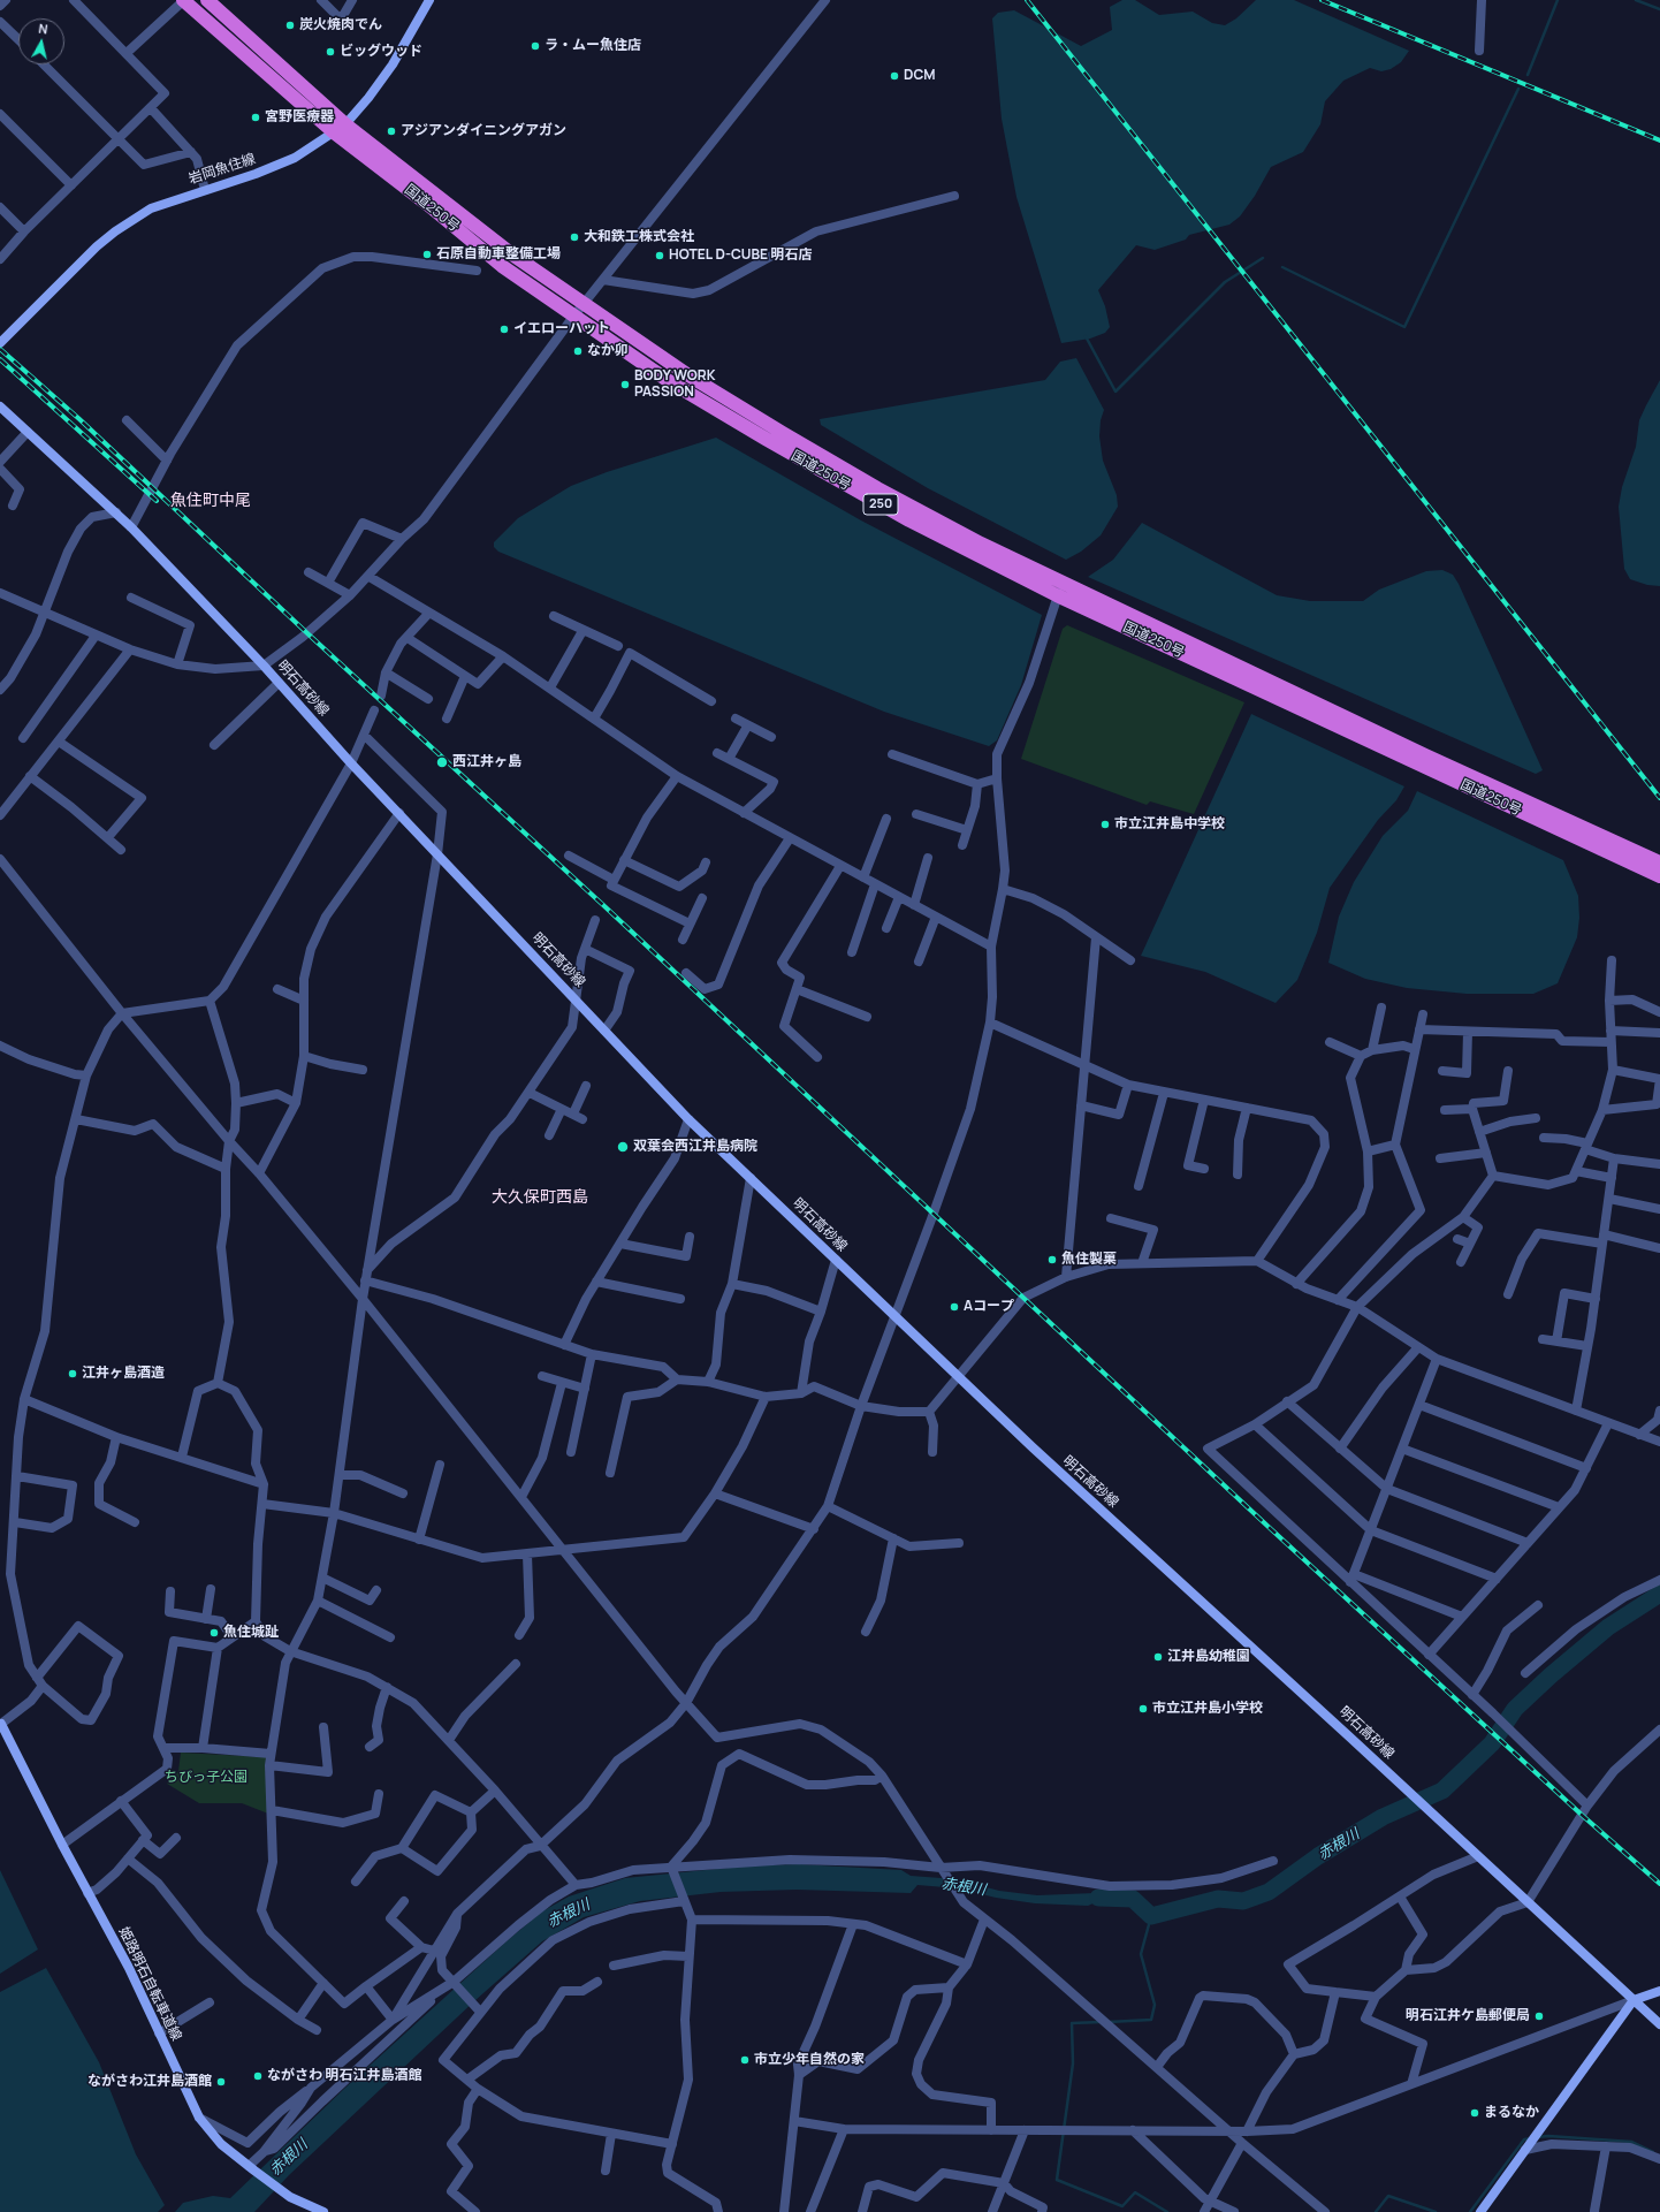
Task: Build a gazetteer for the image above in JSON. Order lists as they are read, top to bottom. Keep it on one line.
{"streets":{"highway":["国道250号","250"],"main road":["岩岡魚住線","明石高砂線","姫路明石自転車道線"]},"crossings":[["岩岡魚住線","国道250号"]],"districts":["魚住町中尾","大久保町西島"],"water":["赤根川"],"parks":["ちびっ子公園"],"places":["炭火焼肉でん","ラ・ムー魚住店","ビッグウッド","DCM","宮野医療器","アジアンダイニングアガン","大和鉄工株式会社","石原自動車整備工場","HOTEL D-CUBE 明石店","イエローハット","なか卯","BODY WORK PASSION","西江井ヶ島","市立江井島中学校","双葉会西江井島病院","魚住製菓","Aコープ","江井ヶ島酒造","魚住城趾","江井島幼稚園","市立江井島小学校","明石江井ケ島郵便局","市立少年自然の家","ながさわ 明石江井島酒館","ながさわ江井島酒館","まるなか"],"north":"top"}
